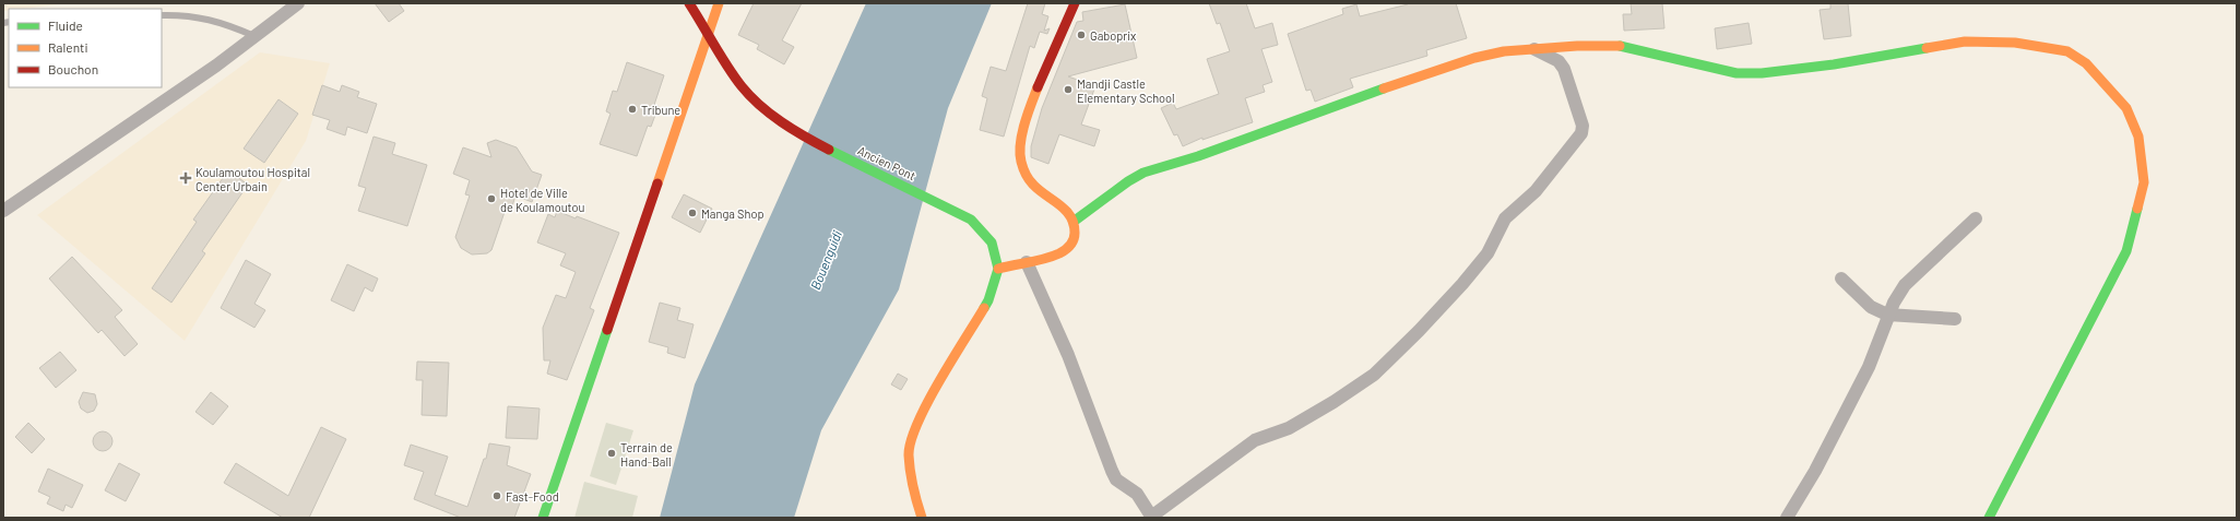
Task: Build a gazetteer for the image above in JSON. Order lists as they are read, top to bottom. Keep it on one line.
{"streets":{"street":["Ancien Pont"]},"water":["Bouenguidi"],"places":{"other":["Gaboprix","Mandji Castle Elementary School","Tribune","Hotel de Ville de Koulamoutou","Manga Shop","Terrain de Hand-Ball","Fast-Food"],"health":["Koulamoutou Hospital Center Urbain"]},"legend":["Fluide","Ralenti","Bouchon"]}
